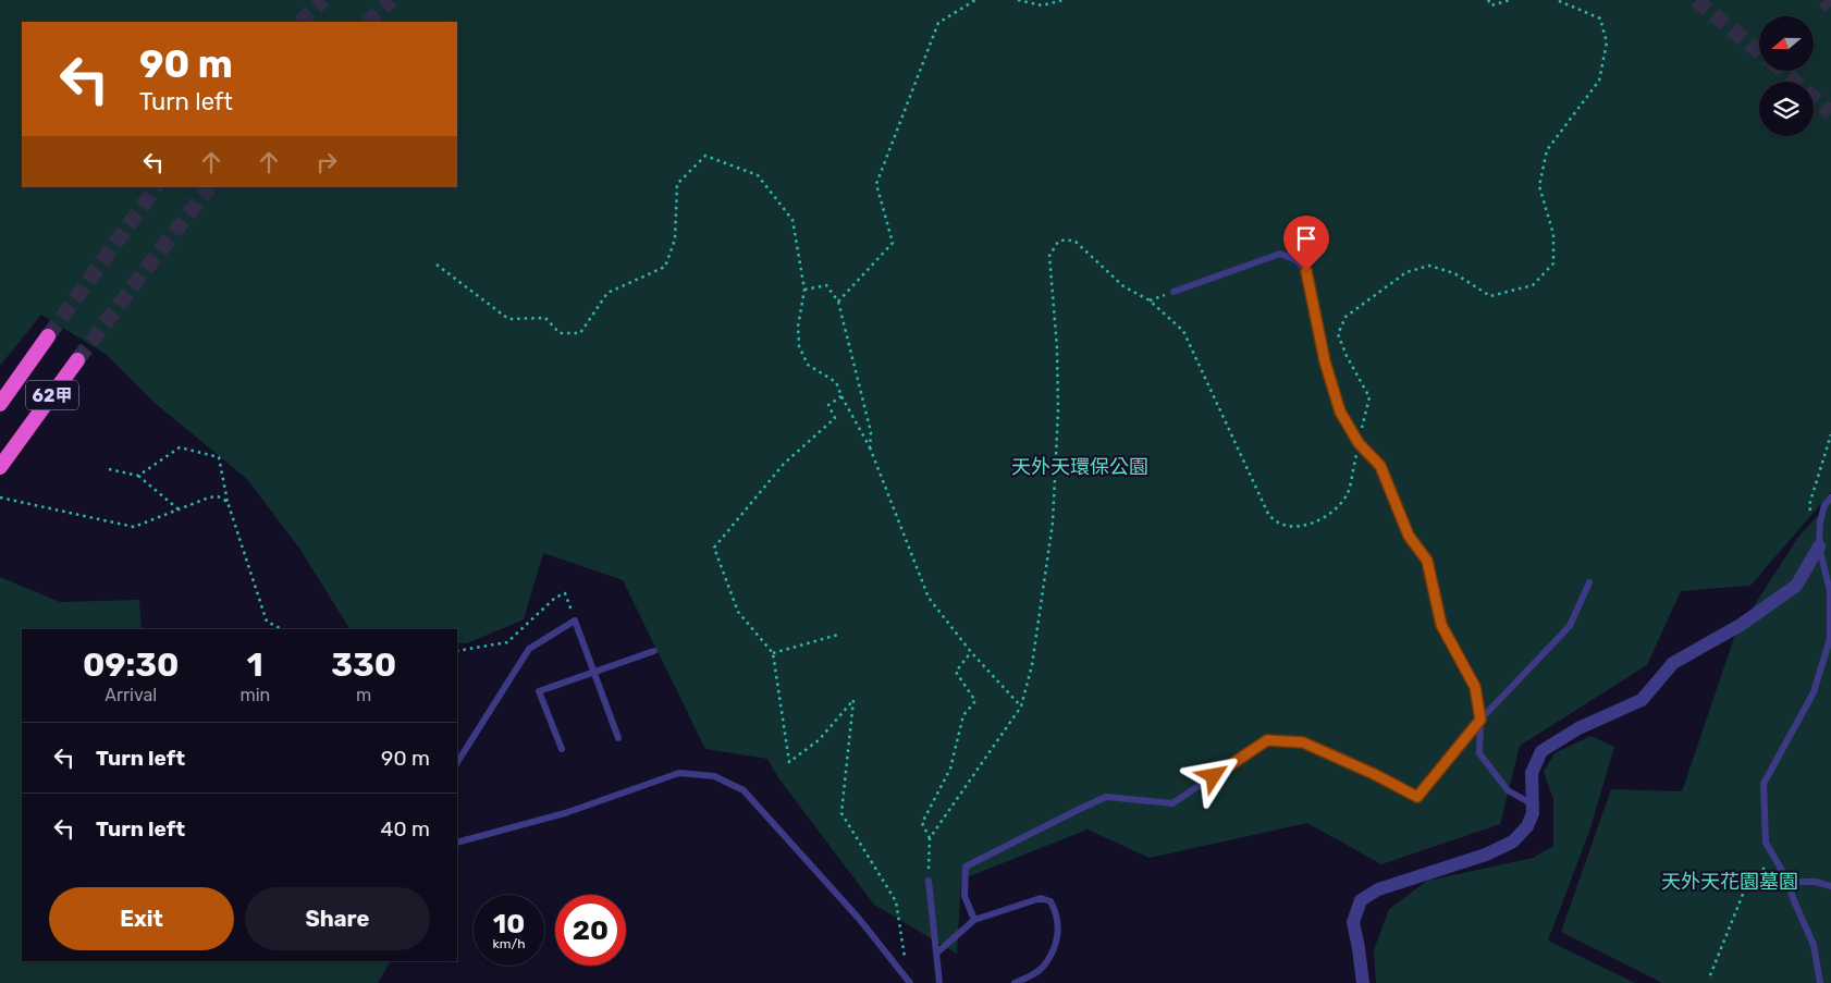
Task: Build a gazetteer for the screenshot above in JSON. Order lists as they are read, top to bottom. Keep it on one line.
{"streets":{"highway":["62甲"]},"parks":["天外天環保公園","天外天花園墓園"],"north":"left","page":{"turn":["90 m","Turn left"],"eta":["09:30","Arrival","1","min","330","m"],"list":[{"name":"Turn left","value":"90 m"},{"name":"Turn left","value":"40 m"}],"buttons":["Exit","Share"],"speed":"10 km/h","limit":"20"}}
